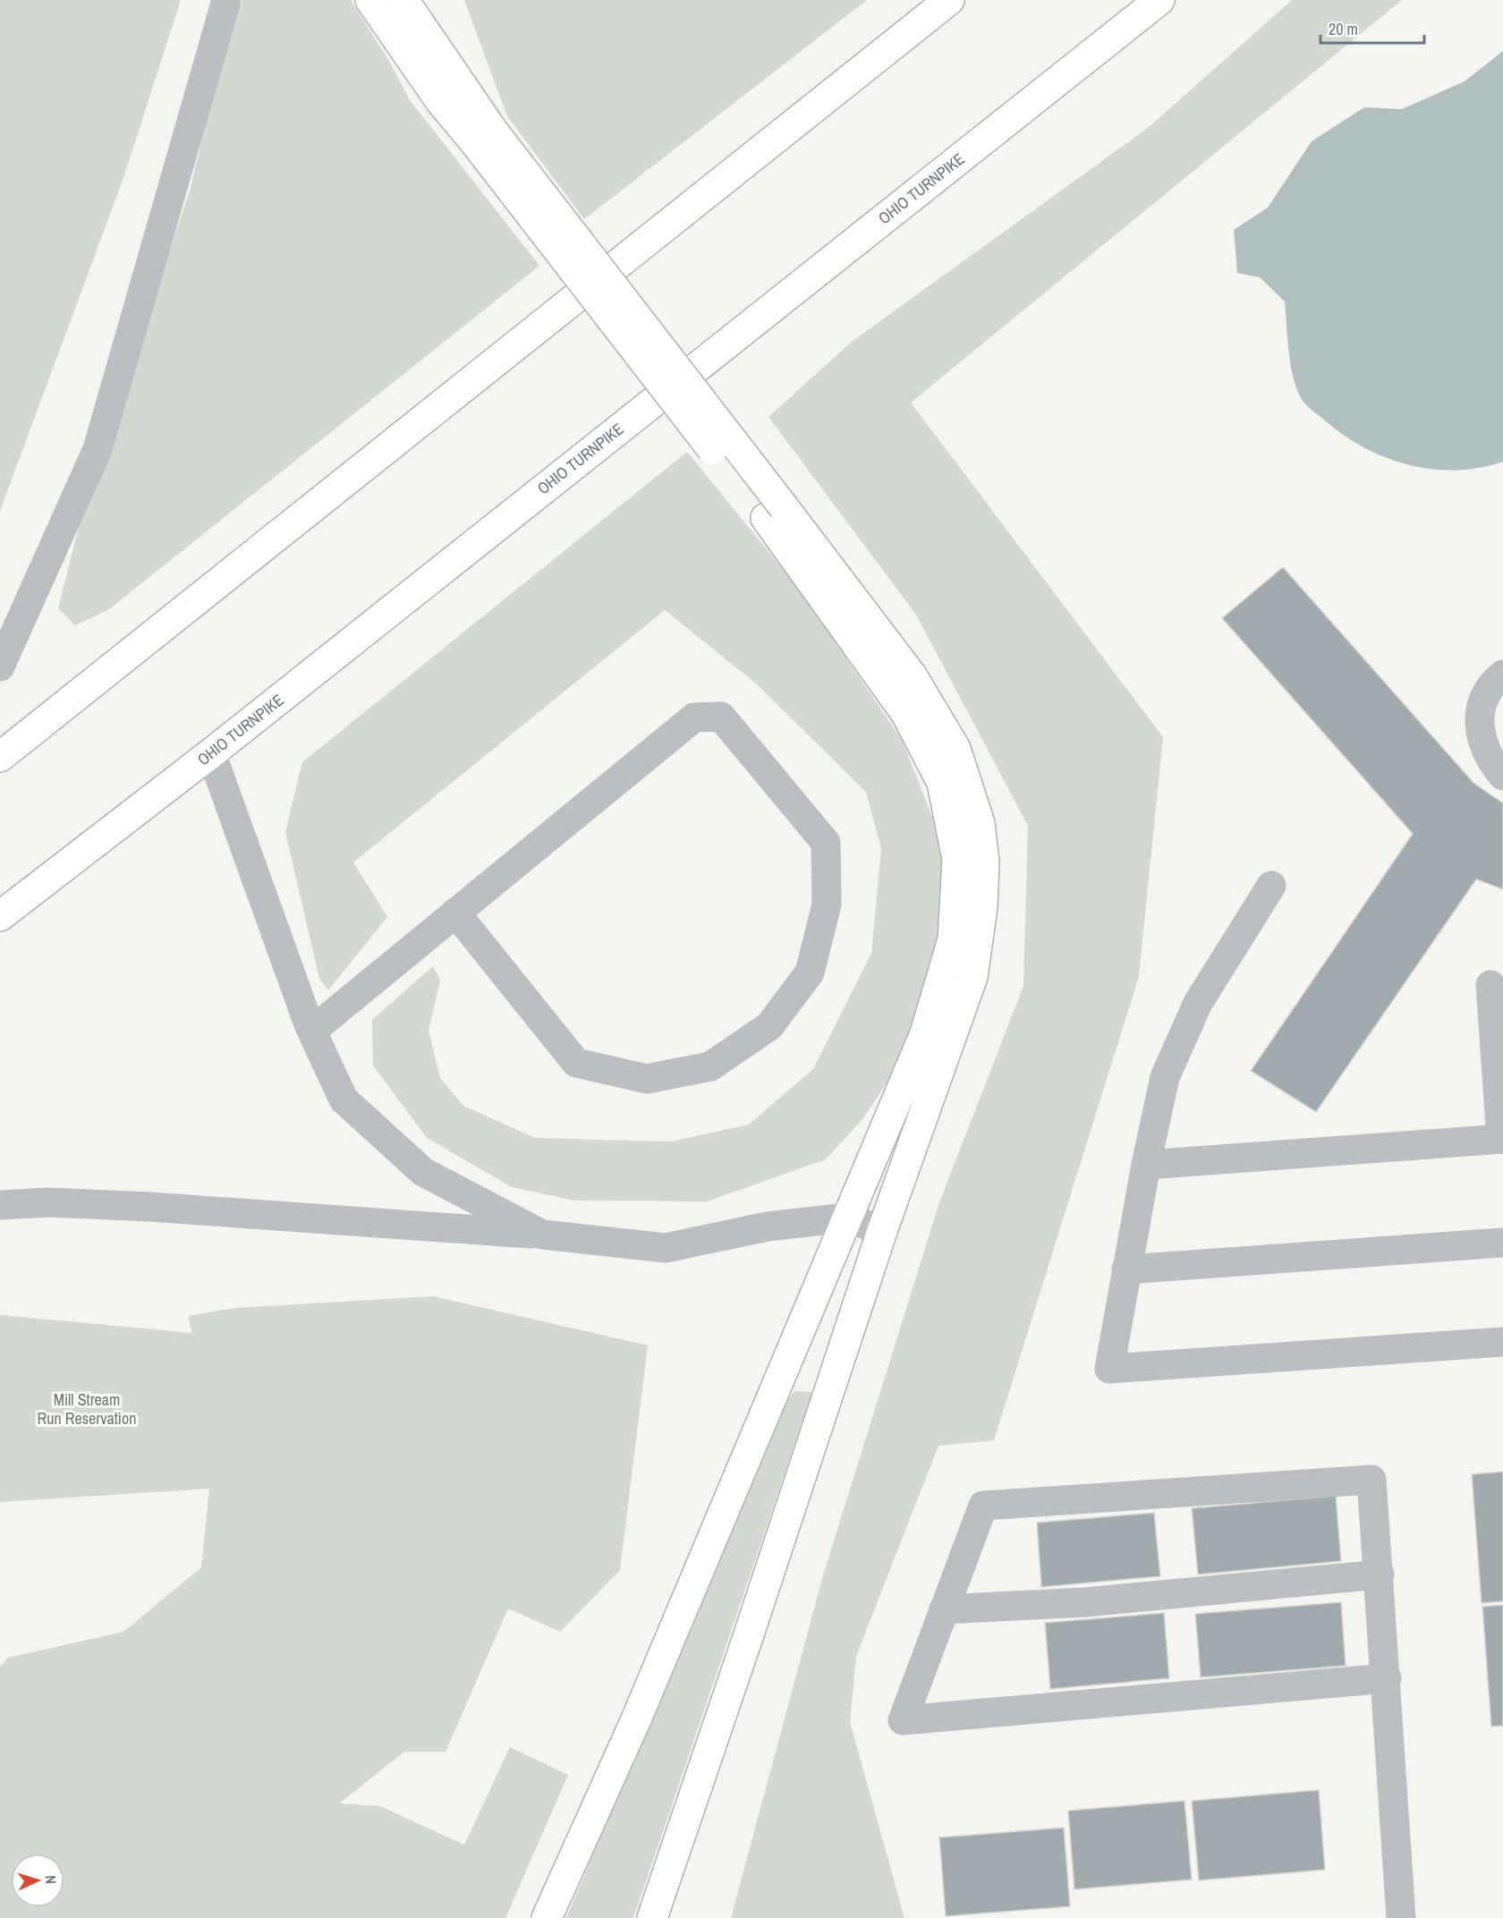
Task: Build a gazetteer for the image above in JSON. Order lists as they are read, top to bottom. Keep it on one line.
{"streets":{"highway":["OHIO TURNPIKE"]},"parks":["Mill Stream Run Reservation"],"scale_bar":"20 m","north":"right"}
